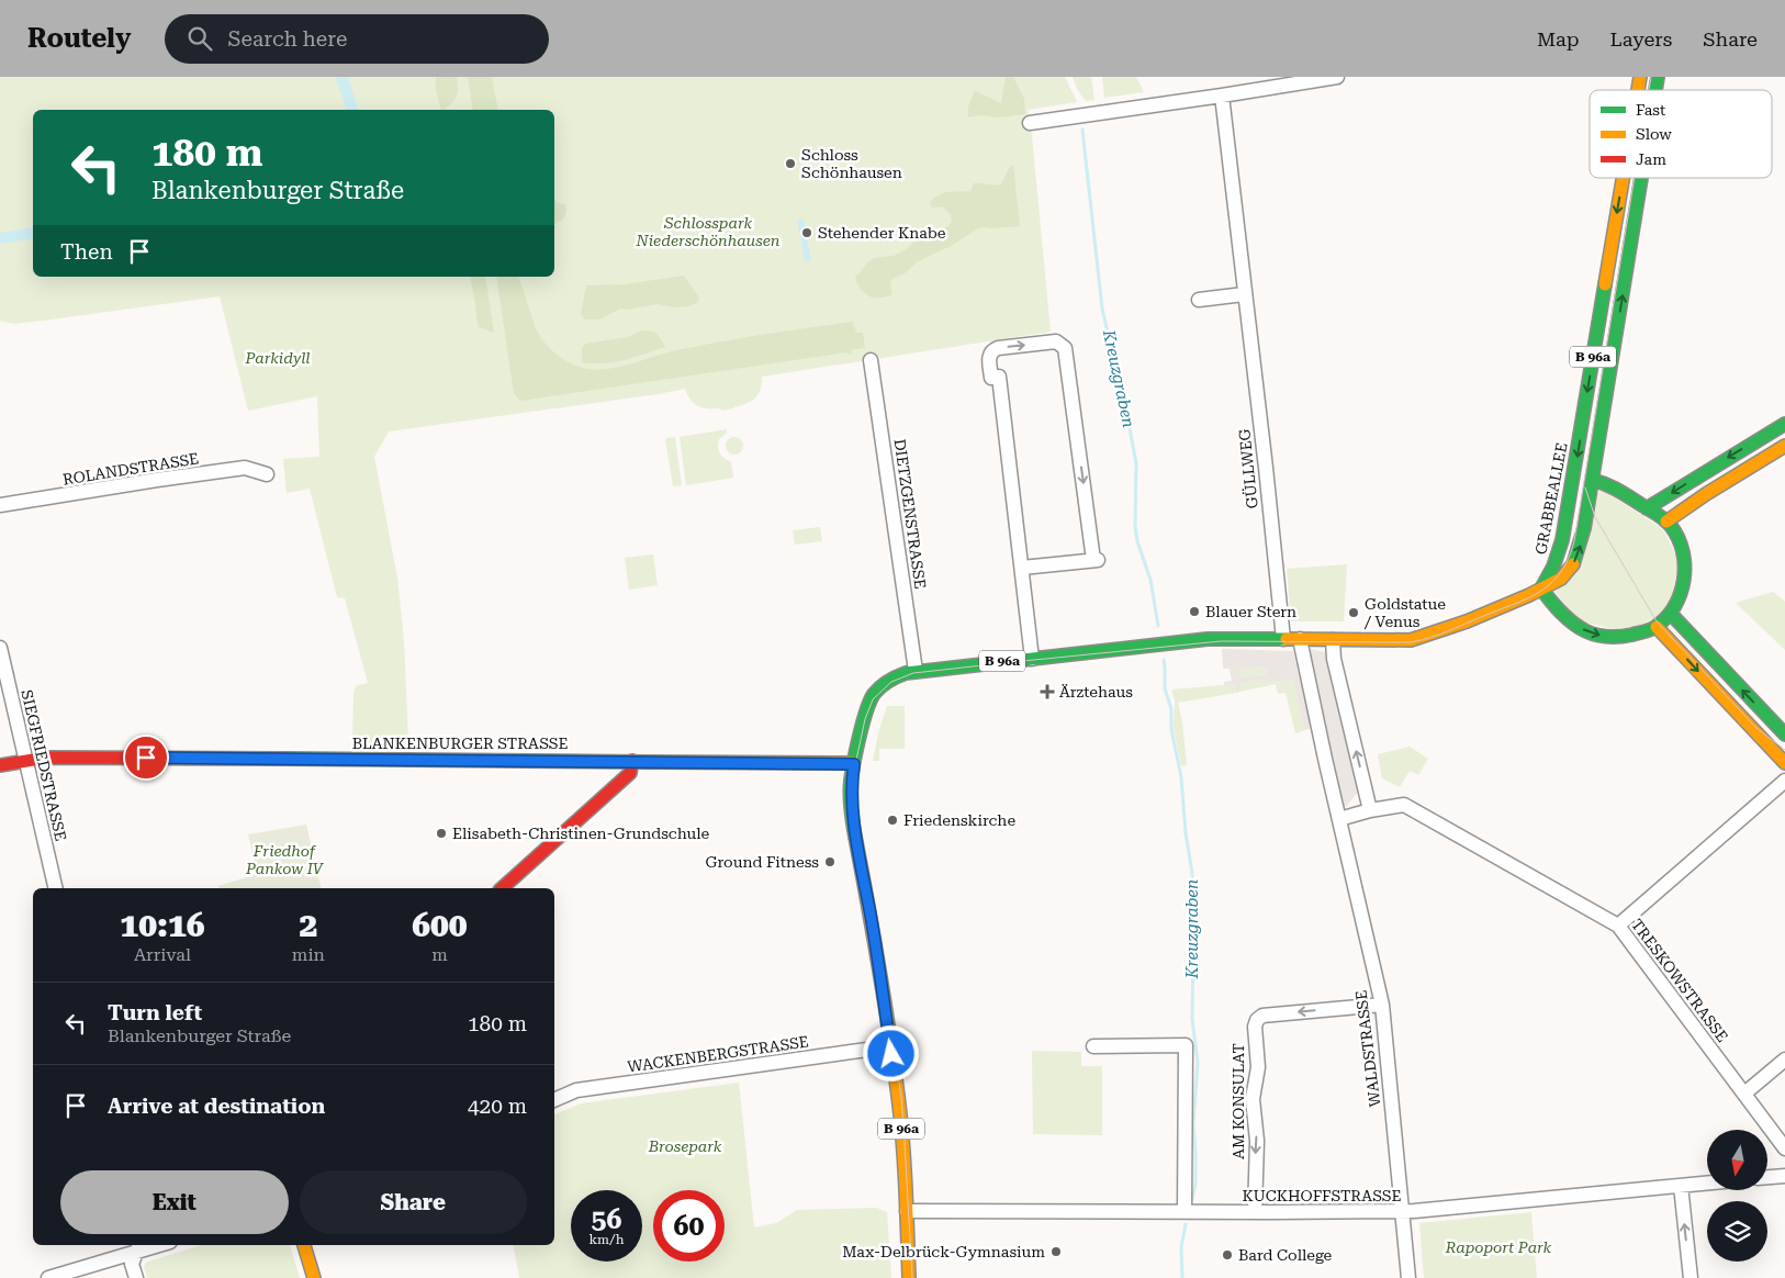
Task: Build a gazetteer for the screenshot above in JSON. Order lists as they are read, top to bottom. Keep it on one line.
{"streets":{"main road":["B 96a","GRABBEALLEE","BLANKENBURGER STRASSE"],"street":["ROLANDSTRASSE","GÜLLWEG","DIETZGENSTRASSE","SIEGFRIEDSTRASSE","TRESKOWSTRASSE","WALDSTRASSE","WACKENBERGSTRASSE","AM KONSULAT","KUCKHOFFSTRASSE"]},"crossings":[["B 96a","GÜLLWEG"],["B 96a","GRABBEALLEE"],["B 96a","DIETZGENSTRASSE"],["B 96a","BLANKENBURGER STRASSE"],["B 96a","WALDSTRASSE"],["B 96a","WACKENBERGSTRASSE"],["B 96a","KUCKHOFFSTRASSE"],["BLANKENBURGER STRASSE","SIEGFRIEDSTRASSE"],["WALDSTRASSE","AM KONSULAT"],["WALDSTRASSE","KUCKHOFFSTRASSE"],["AM KONSULAT","KUCKHOFFSTRASSE"]],"water":["Kreuzgraben"],"parks":["Schlosspark Niederschönhausen","Parkidyll","Friedhof Pankow IV","Brosepark","Rapoport Park"],"places":{"other":["Schloss Schönhausen","Stehender Knabe","Blauer Stern","Goldstatue / Venus","Friedenskirche","Elisabeth-Christinen-Grundschule","Ground Fitness","Max-Delbrück-Gymnasium","Bard College"],"health":["Ärztehaus"]},"legend":["Fast","Slow","Jam"],"north":"bottom","page":{"header":"Routely","search":"Search here","nav":["Map","Layers","Share"],"turn":["180 m","Blankenburger Straße"],"then":"Then","eta":["10:16","Arrival","2","min","600","m"],"list":[{"name":"Turn left","note":"Blankenburger Straße","value":"180 m"},{"name":"Arrive at destination","value":"420 m"}],"buttons":["Exit","Share"],"speed":"56 km/h","limit":"60"}}
